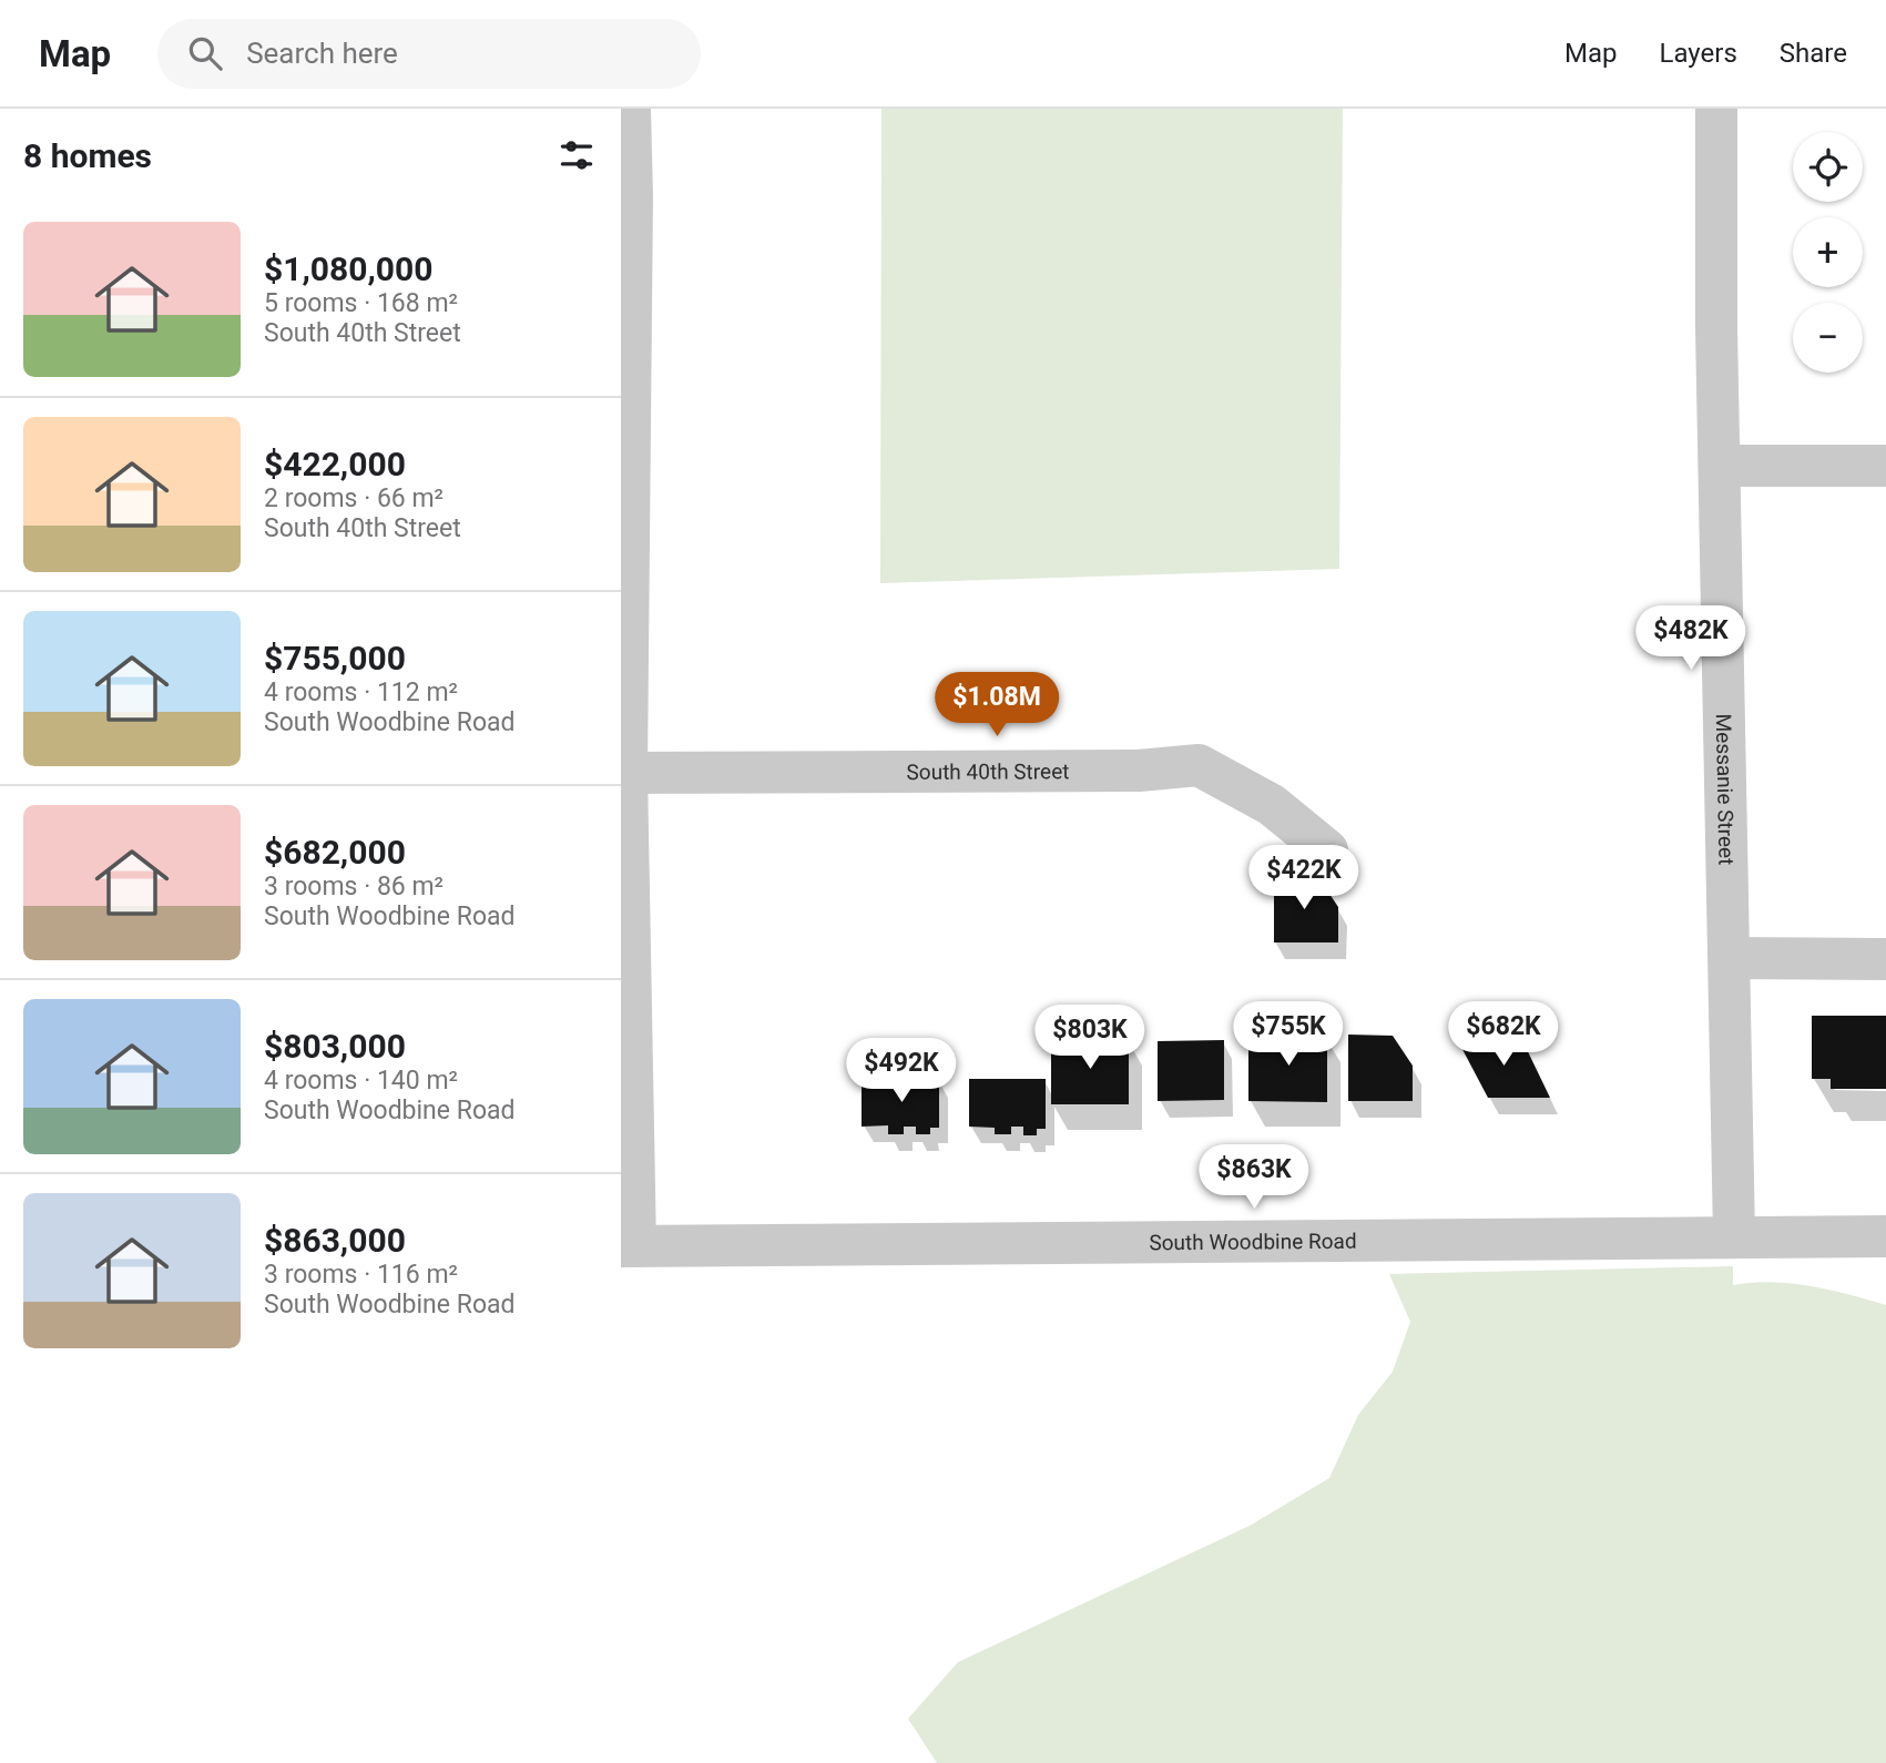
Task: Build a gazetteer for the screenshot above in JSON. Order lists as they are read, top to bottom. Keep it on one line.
{"streets":{"street":["South 40th Street","Messanie Street","South Woodbine Road"]},"crossings":[["Messanie Street","South Woodbine Road"]],"page":{"header":"Map","search":"Search here","nav":["Map","Layers","Share"],"heading":"8 homes","map_buttons":["+","−"],"list":[{"name":"$1,080,000","note":"5 rooms · 168 m² · South 40th Street"},{"name":"$422,000","note":"2 rooms · 66 m² · South 40th Street"},{"name":"$755,000","note":"4 rooms · 112 m² · South Woodbine Road"},{"name":"$682,000","note":"3 rooms · 86 m² · South Woodbine Road"},{"name":"$803,000","note":"4 rooms · 140 m² · South Woodbine Road"},{"name":"$863,000","note":"3 rooms · 116 m² · South Woodbine Road"}],"price":["$482K","$1.08M","$422K","$755K","$682K","$803K","$492K","$863K"]}}
